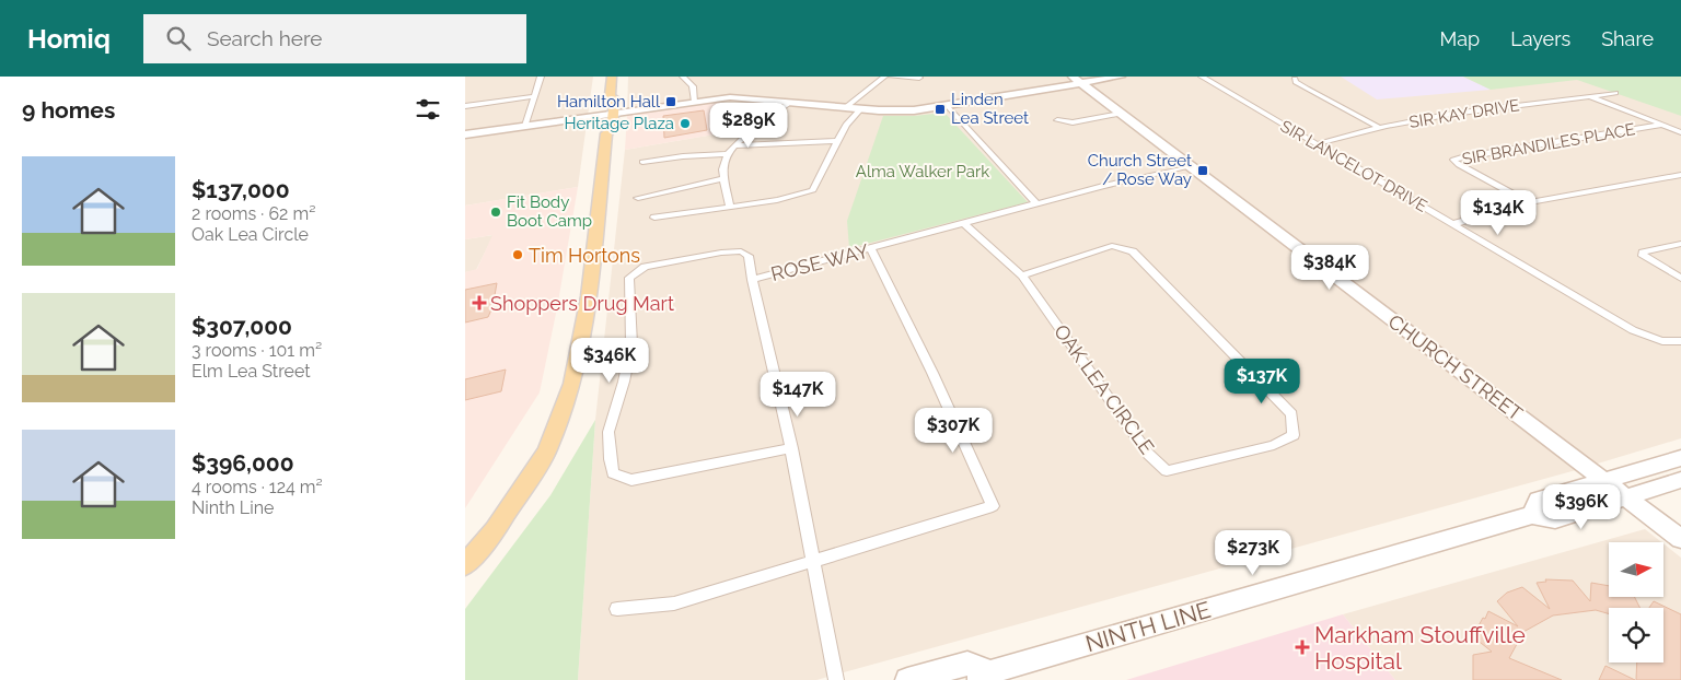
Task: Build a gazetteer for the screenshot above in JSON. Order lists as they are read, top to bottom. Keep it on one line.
{"streets":{"street":["SIR KAY DRIVE","SIR BRANDILES PLACE","SIR LANCELOT DRIVE","ROSE WAY","CHURCH STREET","OAK LEA CIRCLE","NINTH LINE"]},"crossings":[["SIR KAY DRIVE","SIR LANCELOT DRIVE"],["ROSE WAY","CHURCH STREET"],["ROSE WAY","OAK LEA CIRCLE"],["CHURCH STREET","NINTH LINE"]],"parks":["Alma Walker Park"],"places":{"transit":["Hamilton Hall","Linden Lea Street","Church Street / Rose Way"],"other":["Heritage Plaza","Fit Body Boot Camp","Tim Hortons"],"health":["Shoppers Drug Mart","Markham Stouffville Hospital"]},"north":"right","page":{"header":"Homiq","search":"Search here","nav":["Map","Layers","Share"],"heading":"9 homes","price":["$289K","$134K","$384K","$346K","$137K","$147K","$307K","$396K","$273K"],"list":[{"name":"$137,000","note":"2 rooms · 62 m² · Oak Lea Circle"},{"name":"$307,000","note":"3 rooms · 101 m² · Elm Lea Street"},{"name":"$396,000","note":"4 rooms · 124 m² · Ninth Line"}]}}
